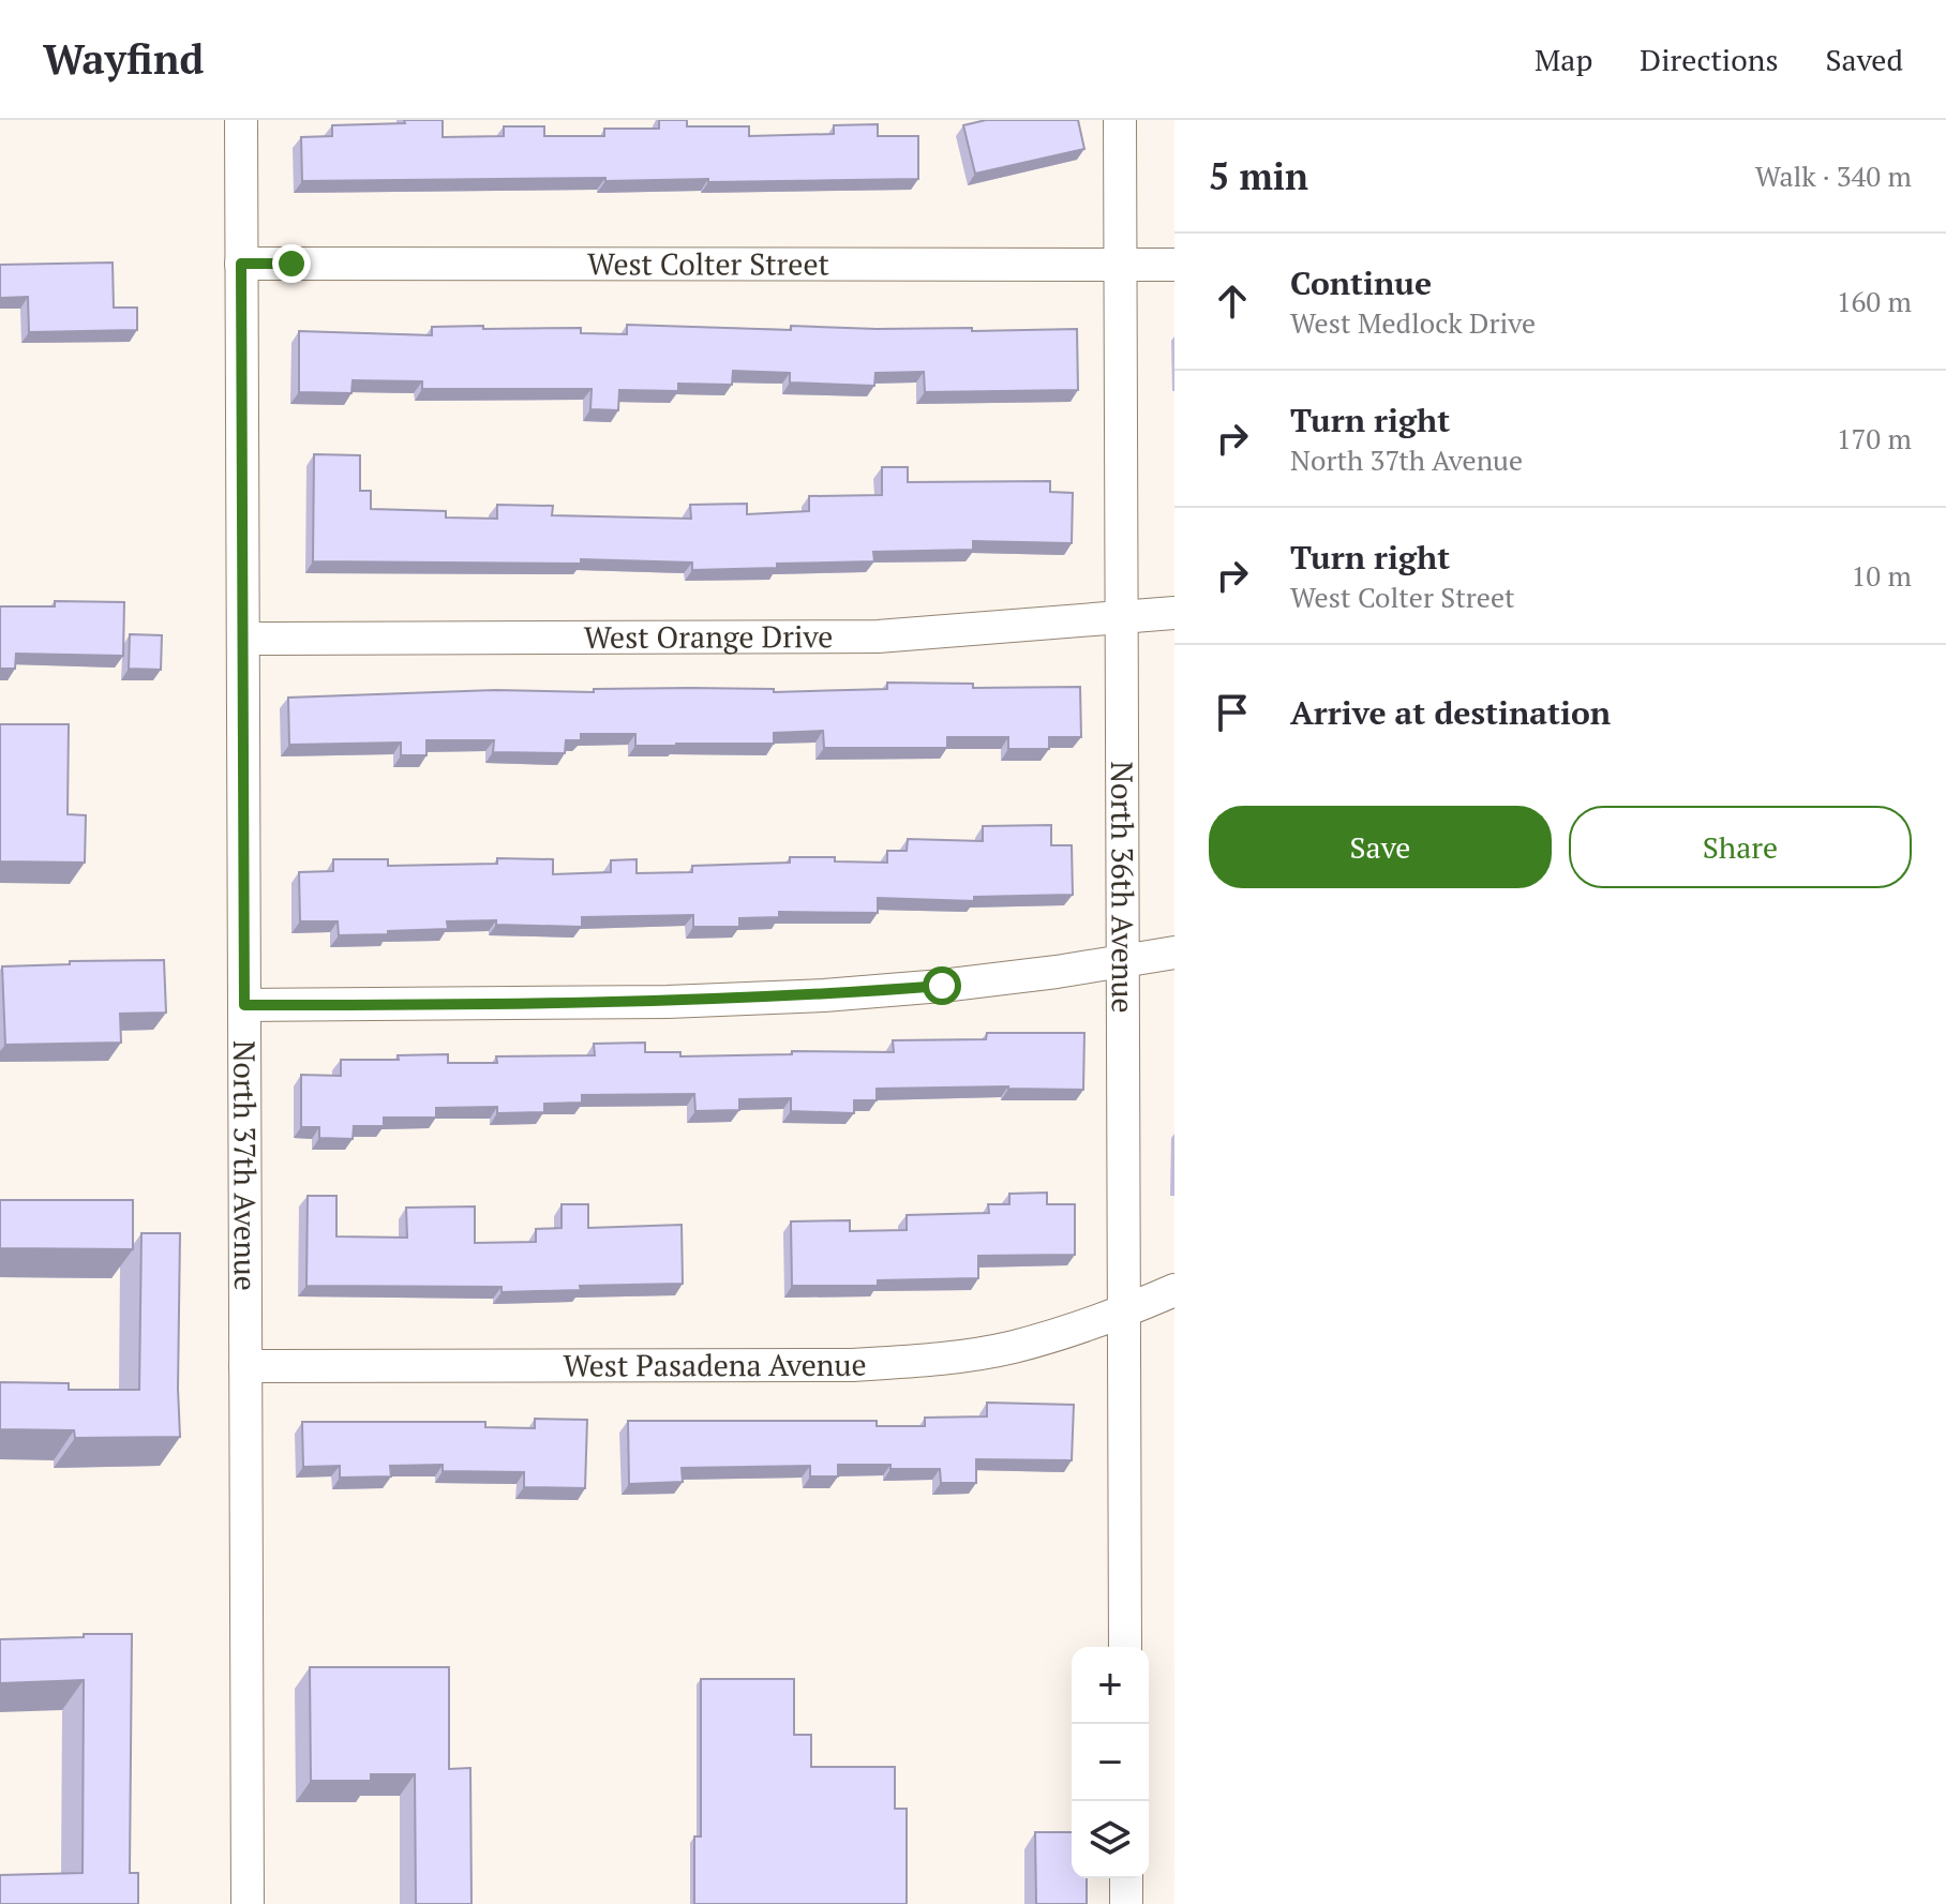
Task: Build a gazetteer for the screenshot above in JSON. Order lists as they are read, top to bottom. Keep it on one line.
{"streets":{"street":["West Colter Street","West Orange Drive","North 36th Avenue","North 37th Avenue","West Pasadena Avenue"]},"crossings":[["West Colter Street","North 36th Avenue"],["West Colter Street","North 37th Avenue"],["West Orange Drive","North 36th Avenue"],["West Orange Drive","North 37th Avenue"],["North 36th Avenue","West Pasadena Avenue"],["North 37th Avenue","West Pasadena Avenue"]],"page":{"header":"Wayfind","nav":["Map","Directions","Saved"],"heading":["5 min","Walk · 340 m"],"list":[["Continue","West Medlock Drive","160 m"],["Turn right","North 37th Avenue","170 m"],["Turn right","West Colter Street","10 m"],"Arrive at destination"],"buttons":["Save","Share"],"map_buttons":["+","−"]}}
